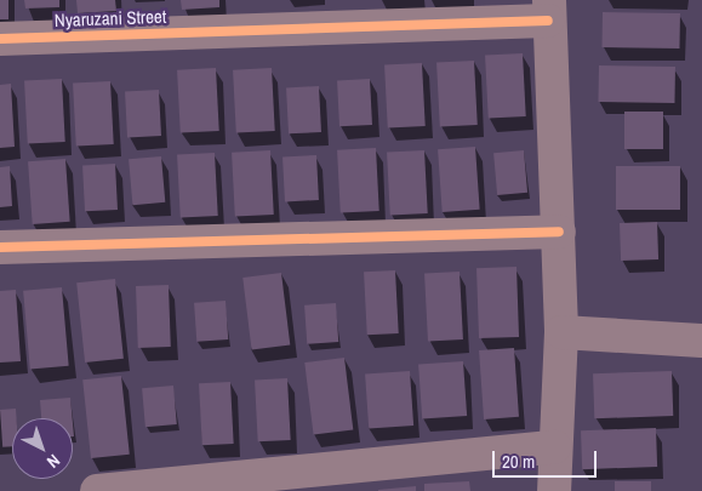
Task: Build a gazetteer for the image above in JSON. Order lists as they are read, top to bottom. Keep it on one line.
{"streets":{"street":["Nyaruzani Street"]},"scale_bar":"20 m","north":"bottom right"}
